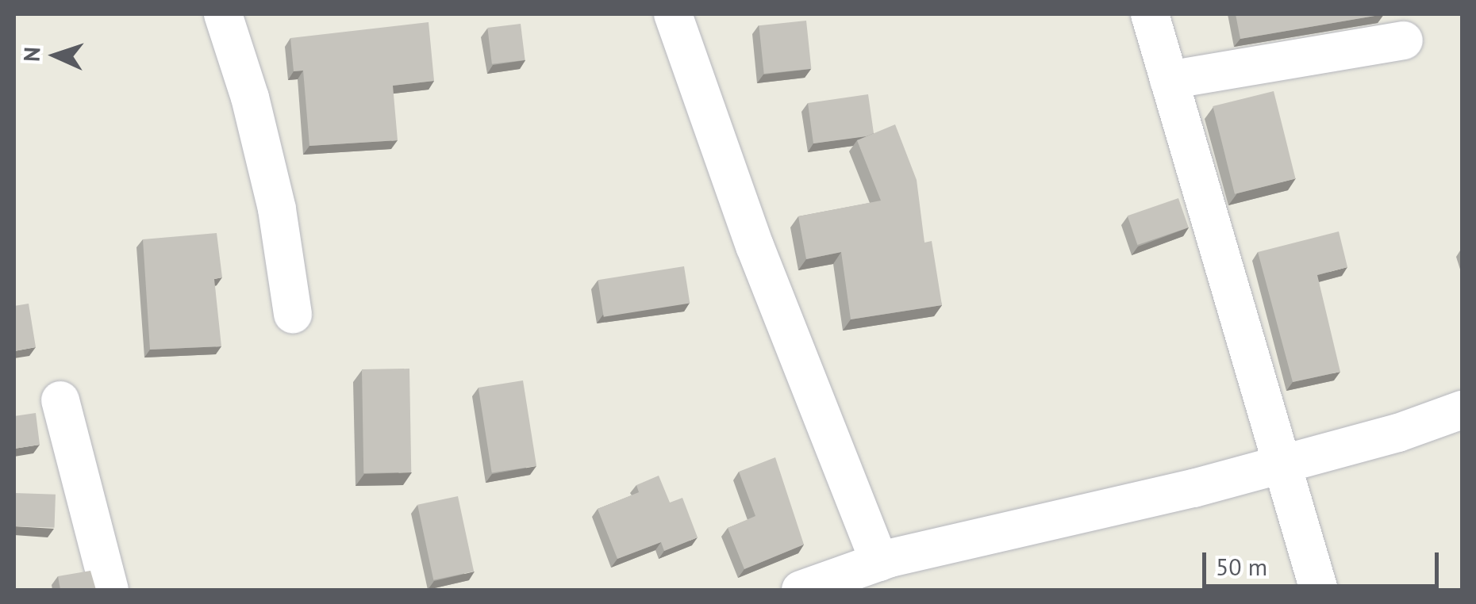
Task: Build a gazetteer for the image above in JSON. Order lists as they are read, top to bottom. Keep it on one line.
{"scale_bar":"50 m","north":"left"}
